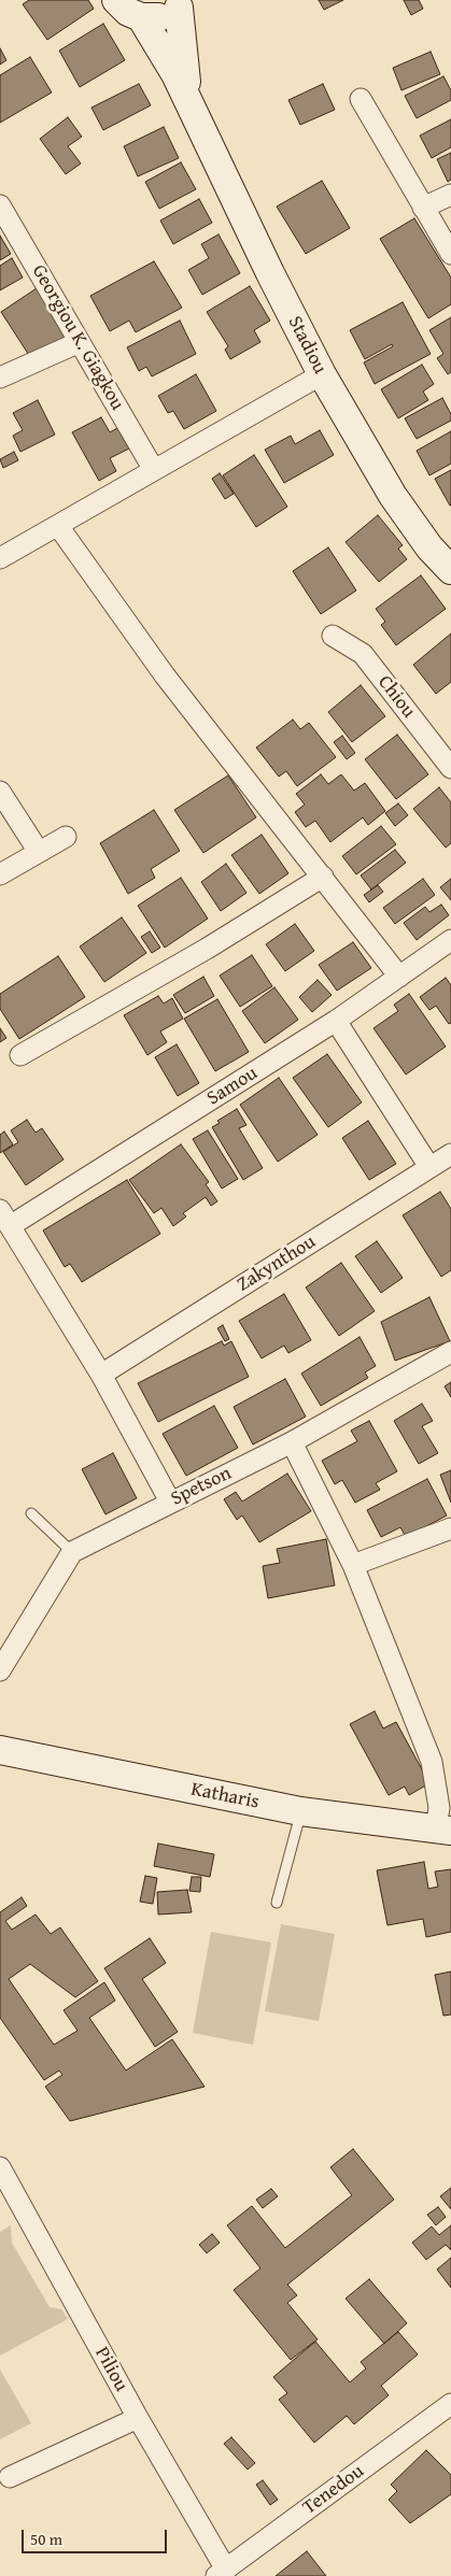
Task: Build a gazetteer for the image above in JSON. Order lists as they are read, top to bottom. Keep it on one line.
{"streets":{"street":["Georgiou K. Giagkou","Stadiou","Chiou","Samou","Zakynthou","Spetson","Katharis","Piliou","Tenedou"]},"crossings":[["Piliou","Tenedou"]],"scale_bar":"50 m"}
